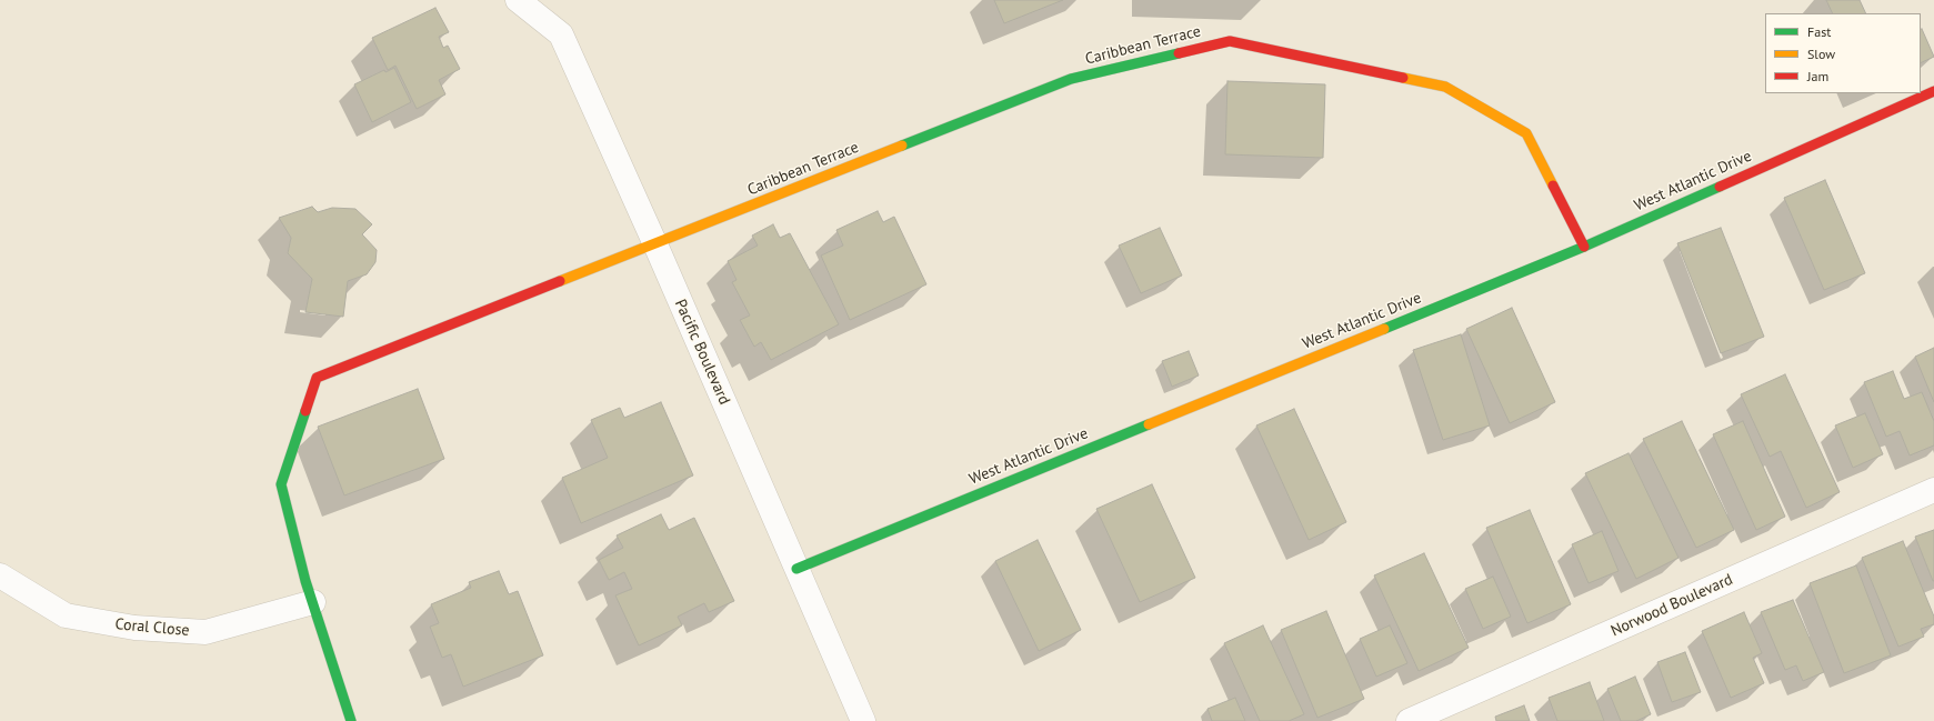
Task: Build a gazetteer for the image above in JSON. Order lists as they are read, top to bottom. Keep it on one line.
{"streets":{"street":["Caribbean Terrace","West Atlantic Drive","Pacific Boulevard","Norwood Boulevard","Coral Close"]},"crossings":[["Caribbean Terrace","West Atlantic Drive"],["Caribbean Terrace","Pacific Boulevard"],["Caribbean Terrace","Coral Close"],["West Atlantic Drive","Pacific Boulevard"]],"legend":["Fast","Slow","Jam"]}
